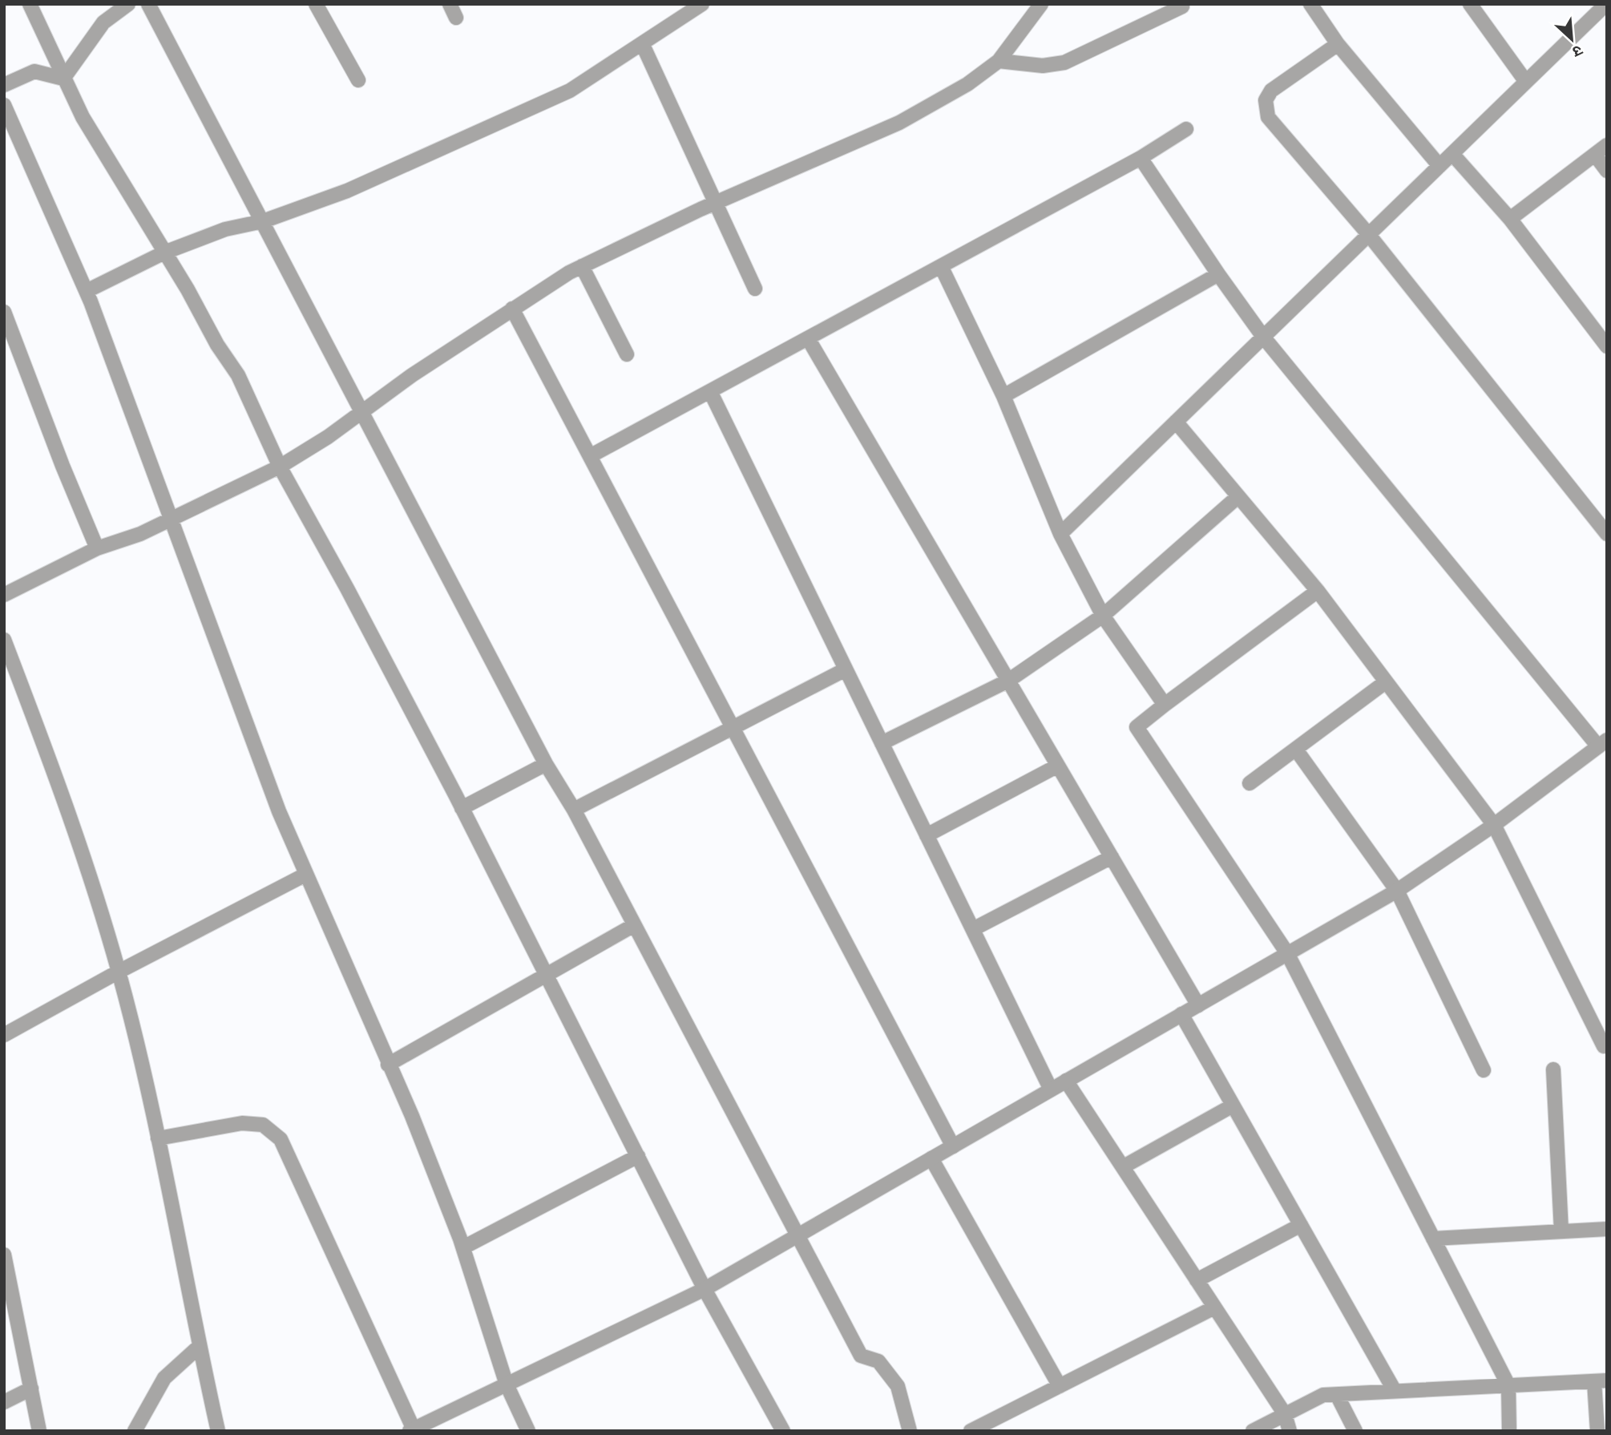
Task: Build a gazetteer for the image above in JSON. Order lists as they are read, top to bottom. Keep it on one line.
{"north":"bottom right"}
